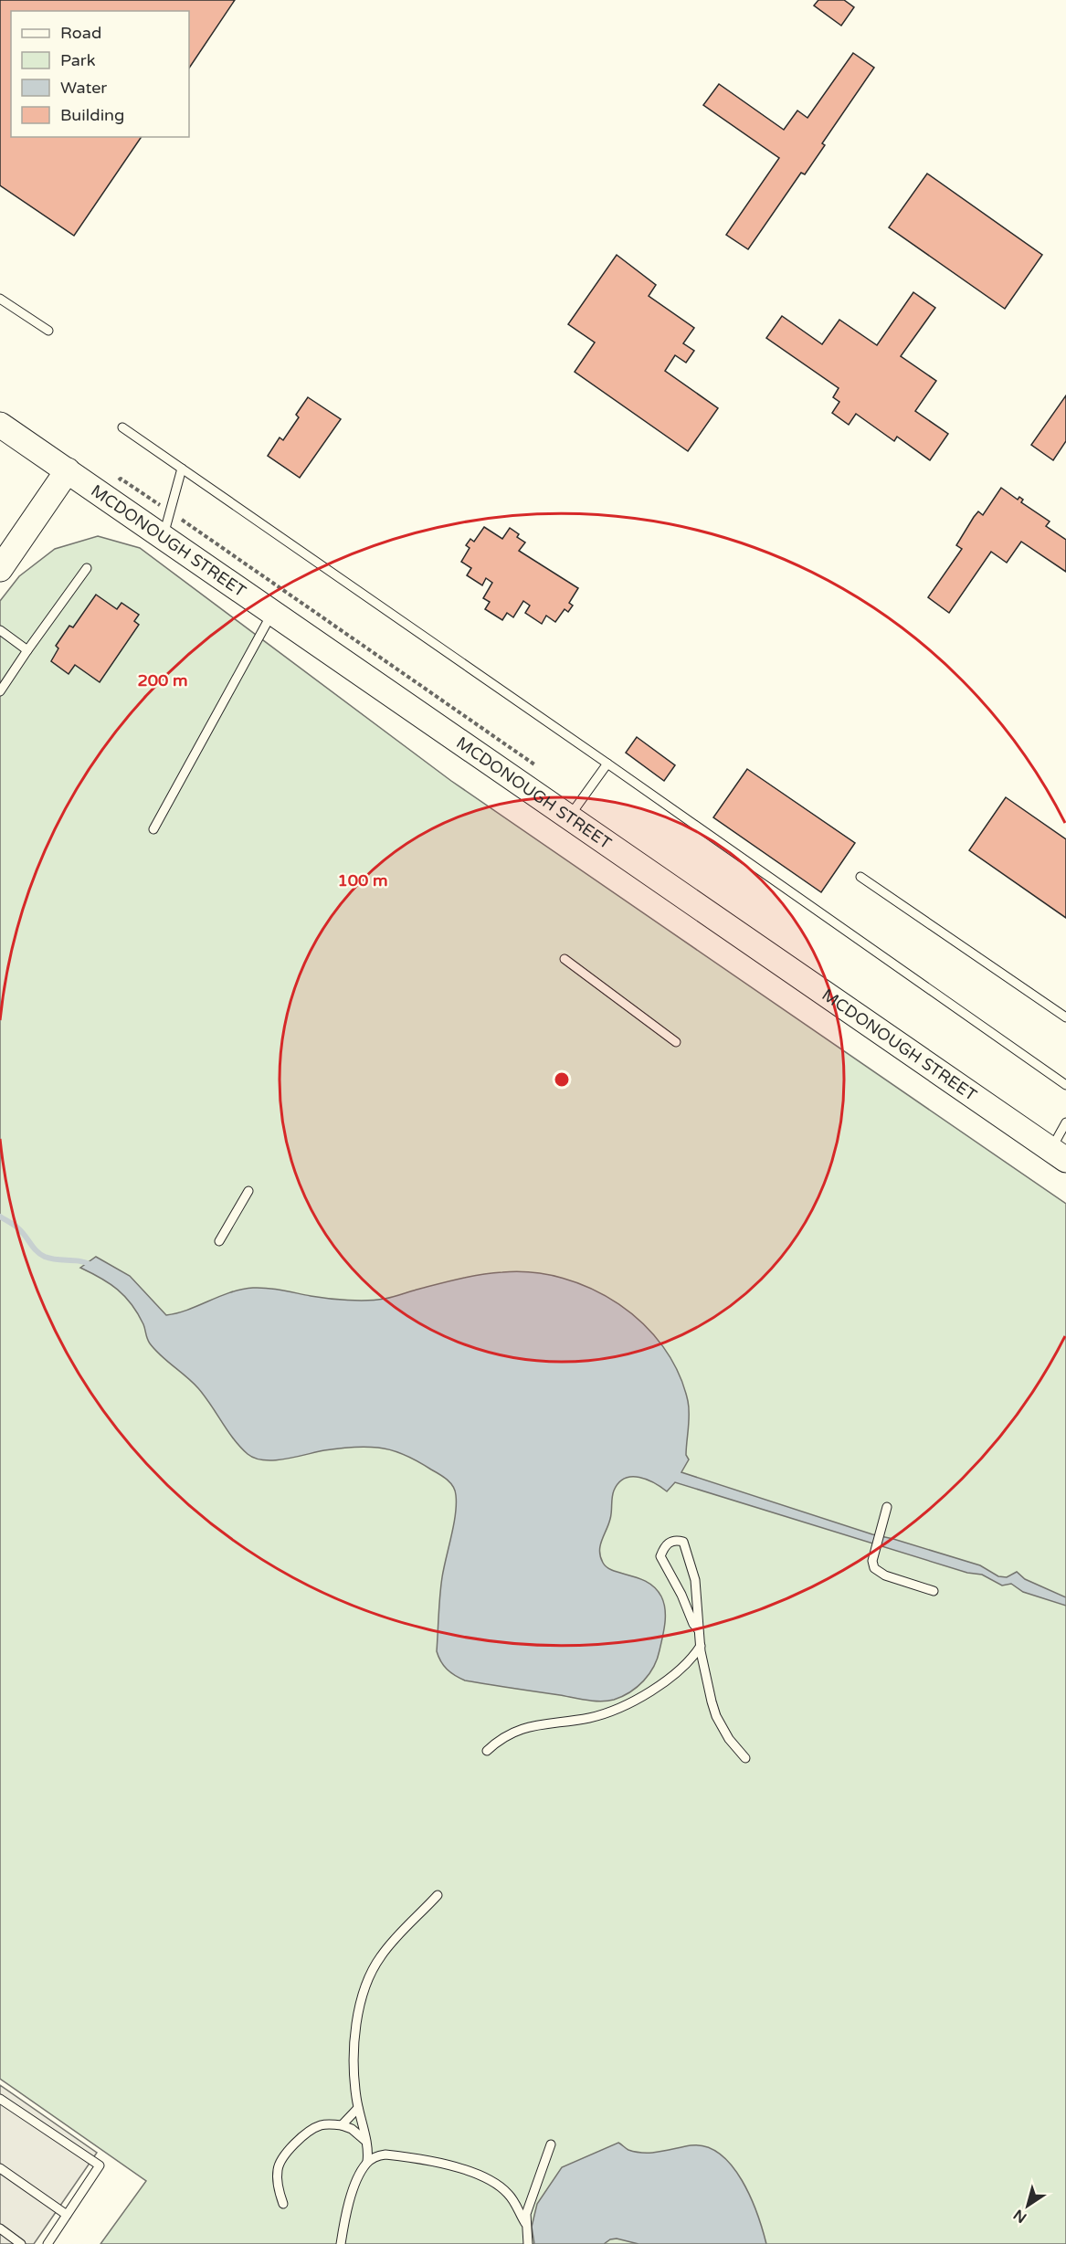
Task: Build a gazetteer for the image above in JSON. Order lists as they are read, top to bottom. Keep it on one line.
{"streets":{"street":["MCDONOUGH STREET"]},"legend":["Road","Park","Water","Building"],"north":"bottom left","rings":["200 m","100 m"]}
